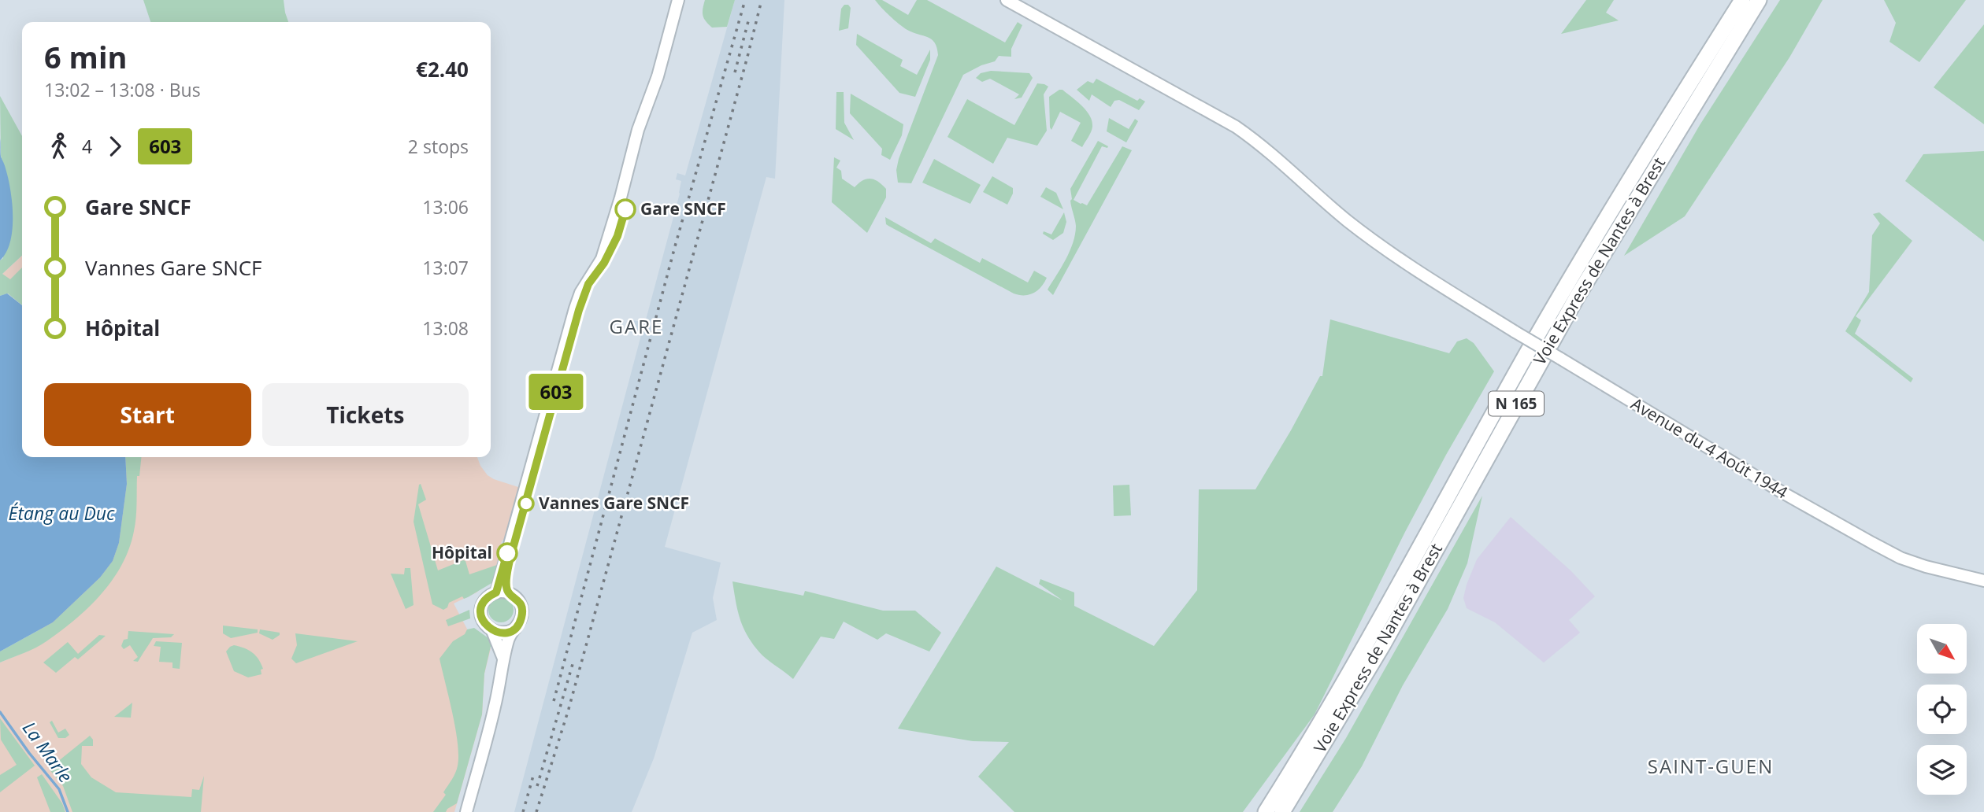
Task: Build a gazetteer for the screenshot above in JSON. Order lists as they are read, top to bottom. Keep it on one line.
{"streets":{"highway":["Voie Express de Nantes à Brest","N 165"],"street":["Avenue du 4 Août 1944"]},"districts":["GARE","SAINT-GUEN"],"water":["Étang au Duc","La Marle"],"places":["Gare SNCF","Vannes Gare SNCF","Hôpital"],"lines":["bus line 603"],"north":"bottom right","page":{"on_map":"603","heading":["6 min","13:02 – 13:08 · Bus","€2.40"],"legs":["4","603","2 stops"],"list":[{"name":"Gare SNCF","value":"13:06"},{"name":"Vannes Gare SNCF","value":"13:07"},{"name":"Hôpital","value":"13:08"}],"buttons":["Start","Tickets"]}}
